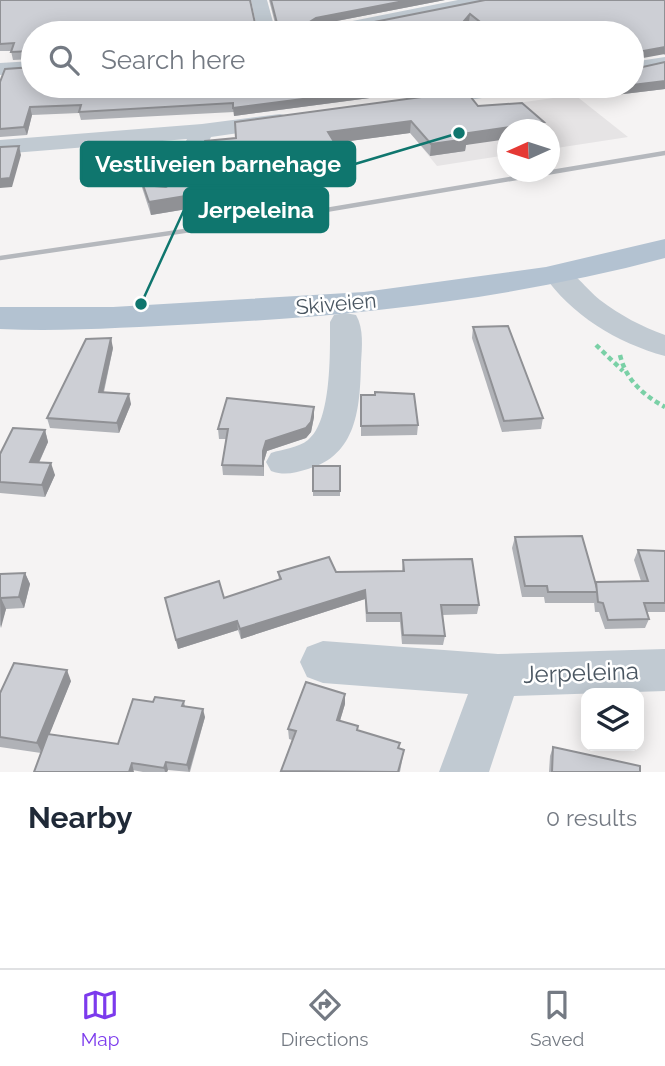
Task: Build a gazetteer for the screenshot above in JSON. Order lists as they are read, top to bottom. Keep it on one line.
{"streets":{"main road":["Skiveien"],"street":["Jerpeleina"]},"places":["Vestliveien barnehage","Jerpeleina"],"north":"left","page":{"search":"Search here","heading":["Nearby","0 results"],"nav":["Map","Directions","Saved"]}}
